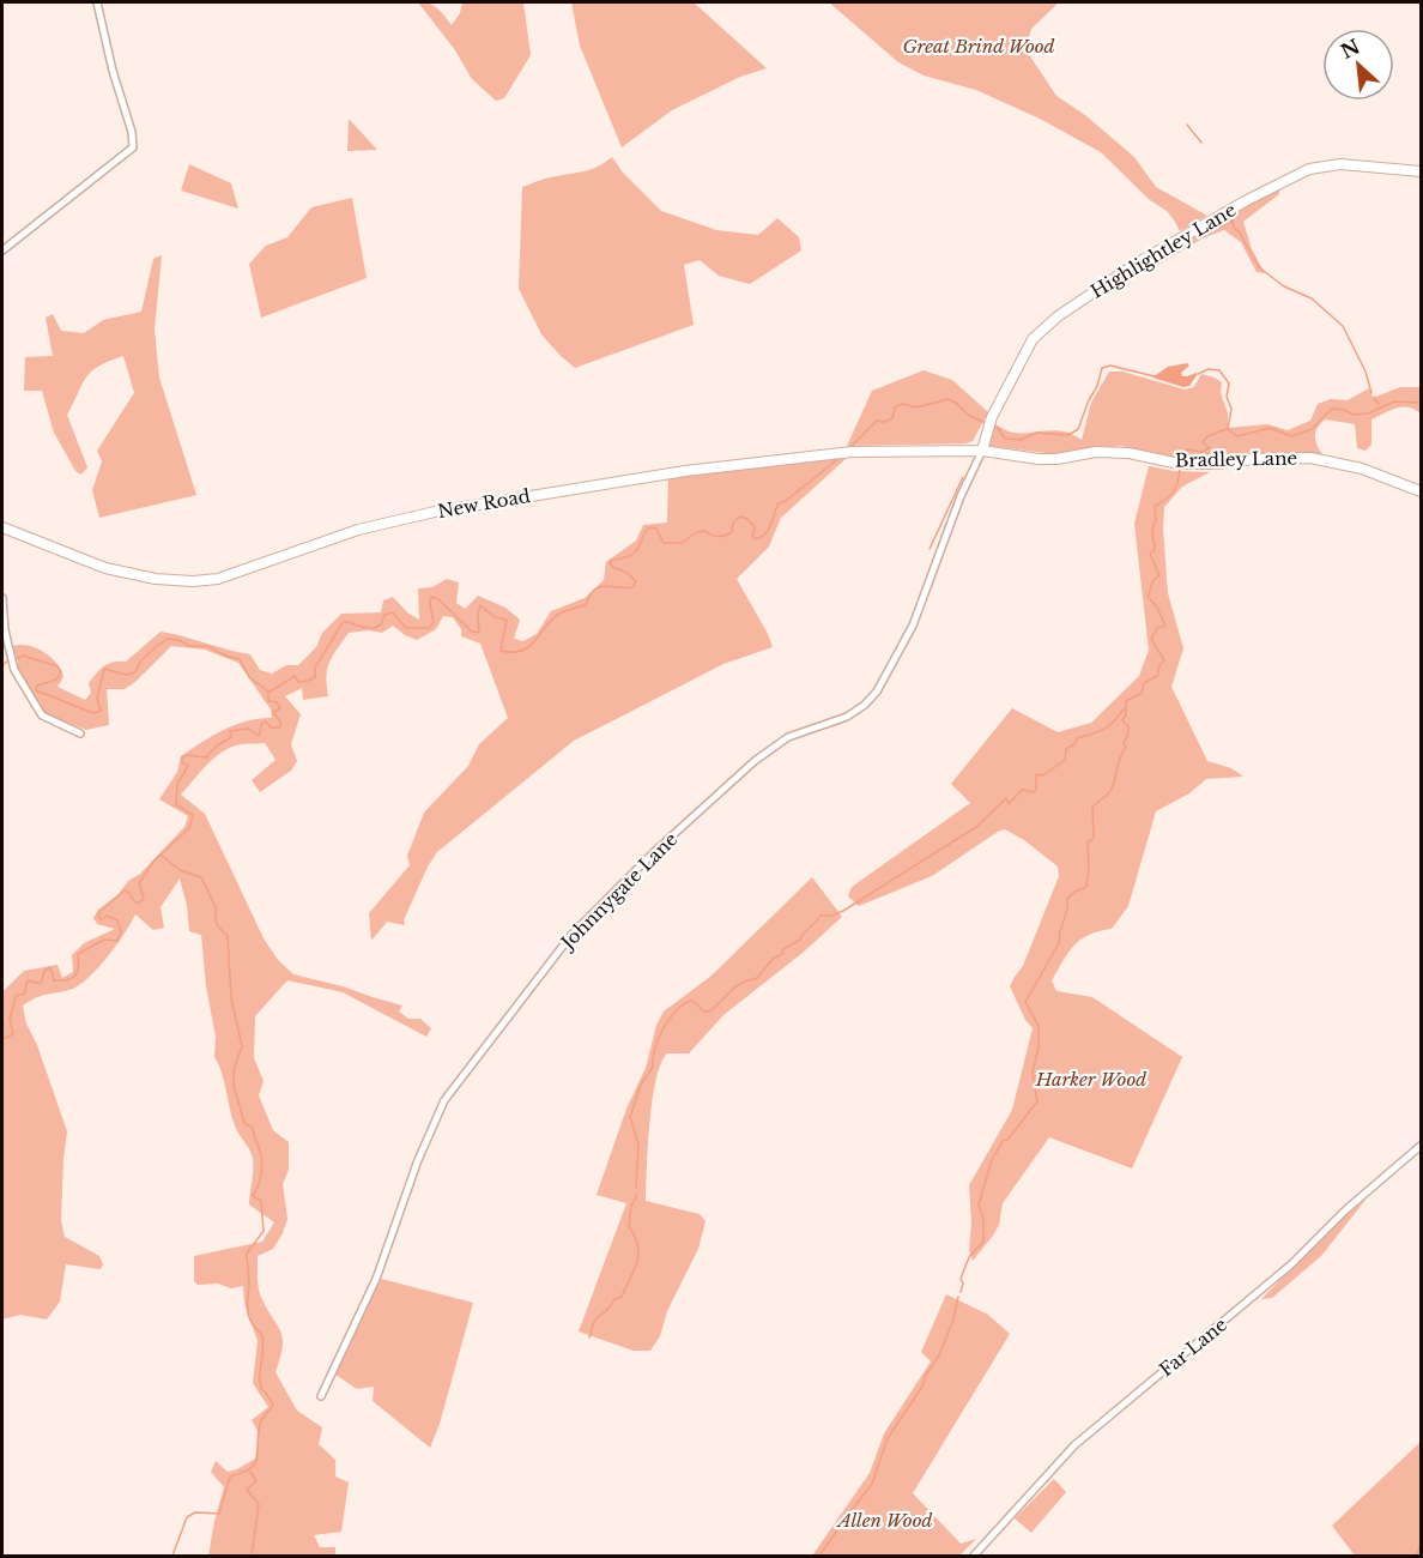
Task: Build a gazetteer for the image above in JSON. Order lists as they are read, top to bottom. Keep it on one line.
{"streets":{"main road":["Highlightley Lane","Bradley Lane","New Road"],"street":["Johnnygate Lane","Far Lane"]},"crossings":[["Highlightley Lane","Bradley Lane"],["Highlightley Lane","New Road"],["Highlightley Lane","Johnnygate Lane"],["Bradley Lane","New Road"],["Bradley Lane","Johnnygate Lane"],["New Road","Johnnygate Lane"]],"parks":["Great Brind Wood","Harker Wood","Allen Wood"],"north":"top left"}
